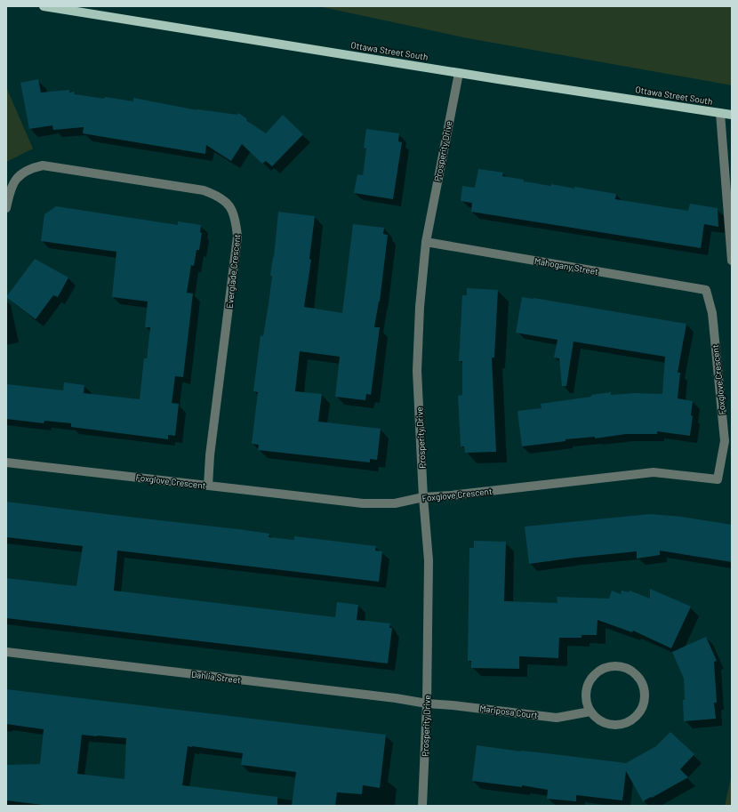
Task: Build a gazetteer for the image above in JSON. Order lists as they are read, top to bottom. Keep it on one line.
{"streets":{"main road":["Ottawa Street South"],"street":["Prosperity Drive","Mahogany Street","Everglade Crescent","Foxglove Crescent","Dahlia Street","Mariposa Court"]},"crossings":[["Ottawa Street South","Prosperity Drive"],["Prosperity Drive","Mahogany Street"],["Prosperity Drive","Foxglove Crescent"],["Prosperity Drive","Dahlia Street"],["Prosperity Drive","Mariposa Court"],["Mahogany Street","Foxglove Crescent"],["Everglade Crescent","Foxglove Crescent"],["Dahlia Street","Mariposa Court"]]}
